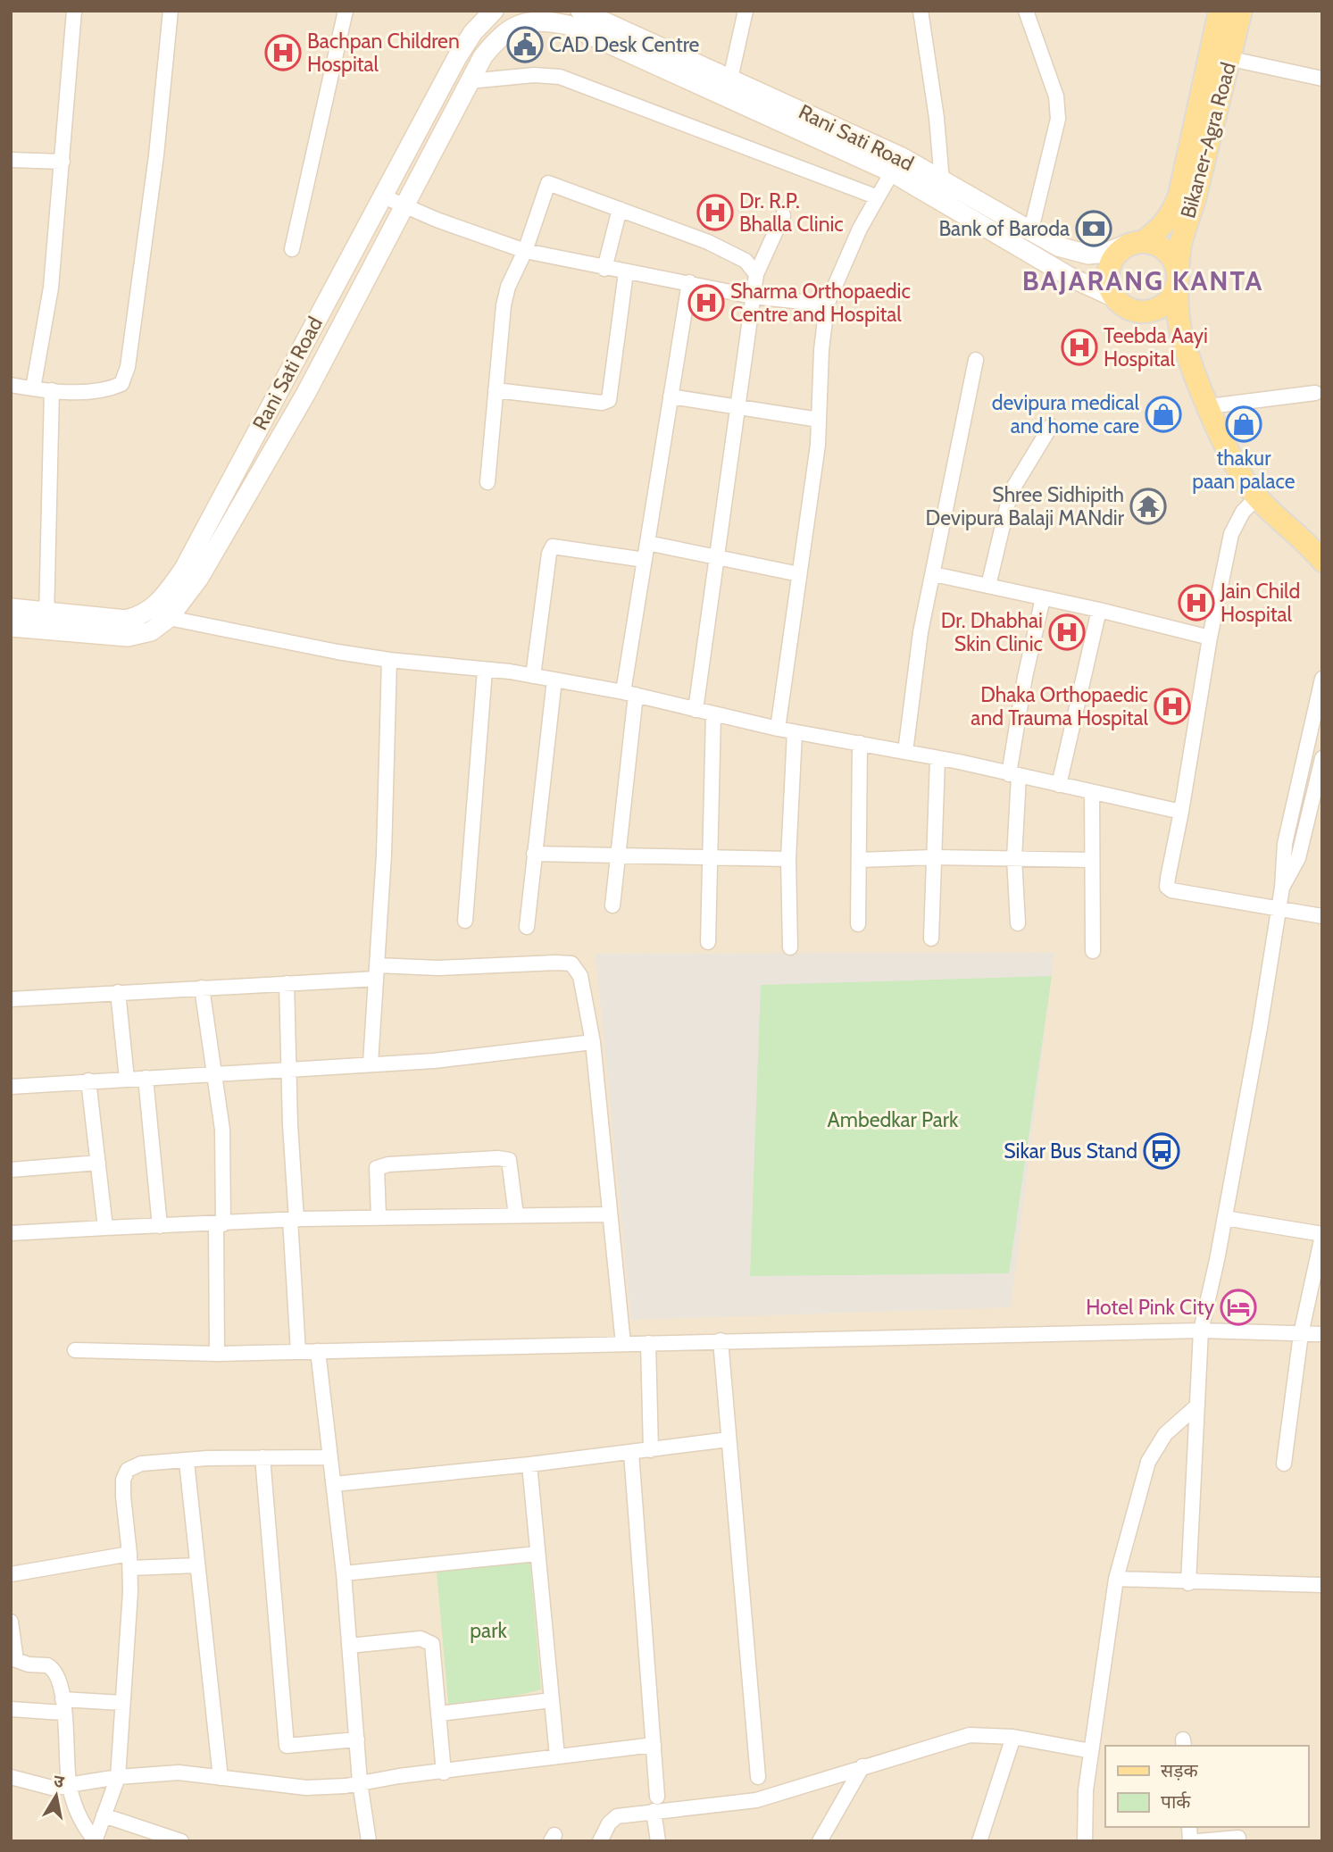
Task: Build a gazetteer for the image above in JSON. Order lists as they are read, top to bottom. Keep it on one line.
{"streets":{"main road":["Bikaner-Agra Road"],"street":["Rani Sati Road"]},"crossings":[["Rani Sati Road","Bikaner-Agra Road"]],"districts":["BAJARANG KANTA"],"parks":["Ambedkar Park","park"],"places":{"public building":["CAD Desk Centre"],"hospital":["Bachpan Children Hospital","Dr. R.P. Bhalla Clinic","Sharma Orthopaedic Centre and Hospital","Teebda Aayi Hospital","Jain Child Hospital","Dr. Dhabhai Skin Clinic","Dhaka Orthopaedic and Trauma Hospital"],"bank":["Bank of Baroda"],"shop":["devipura medical and home care","thakur paan palace"],"temple":["Shree Sidhipith Devipura Balaji MANdir"],"bus stop":["Sikar Bus Stand"],"hotel":["Hotel Pink City"]},"legend":["सड़क","पार्क"],"north":"top"}
